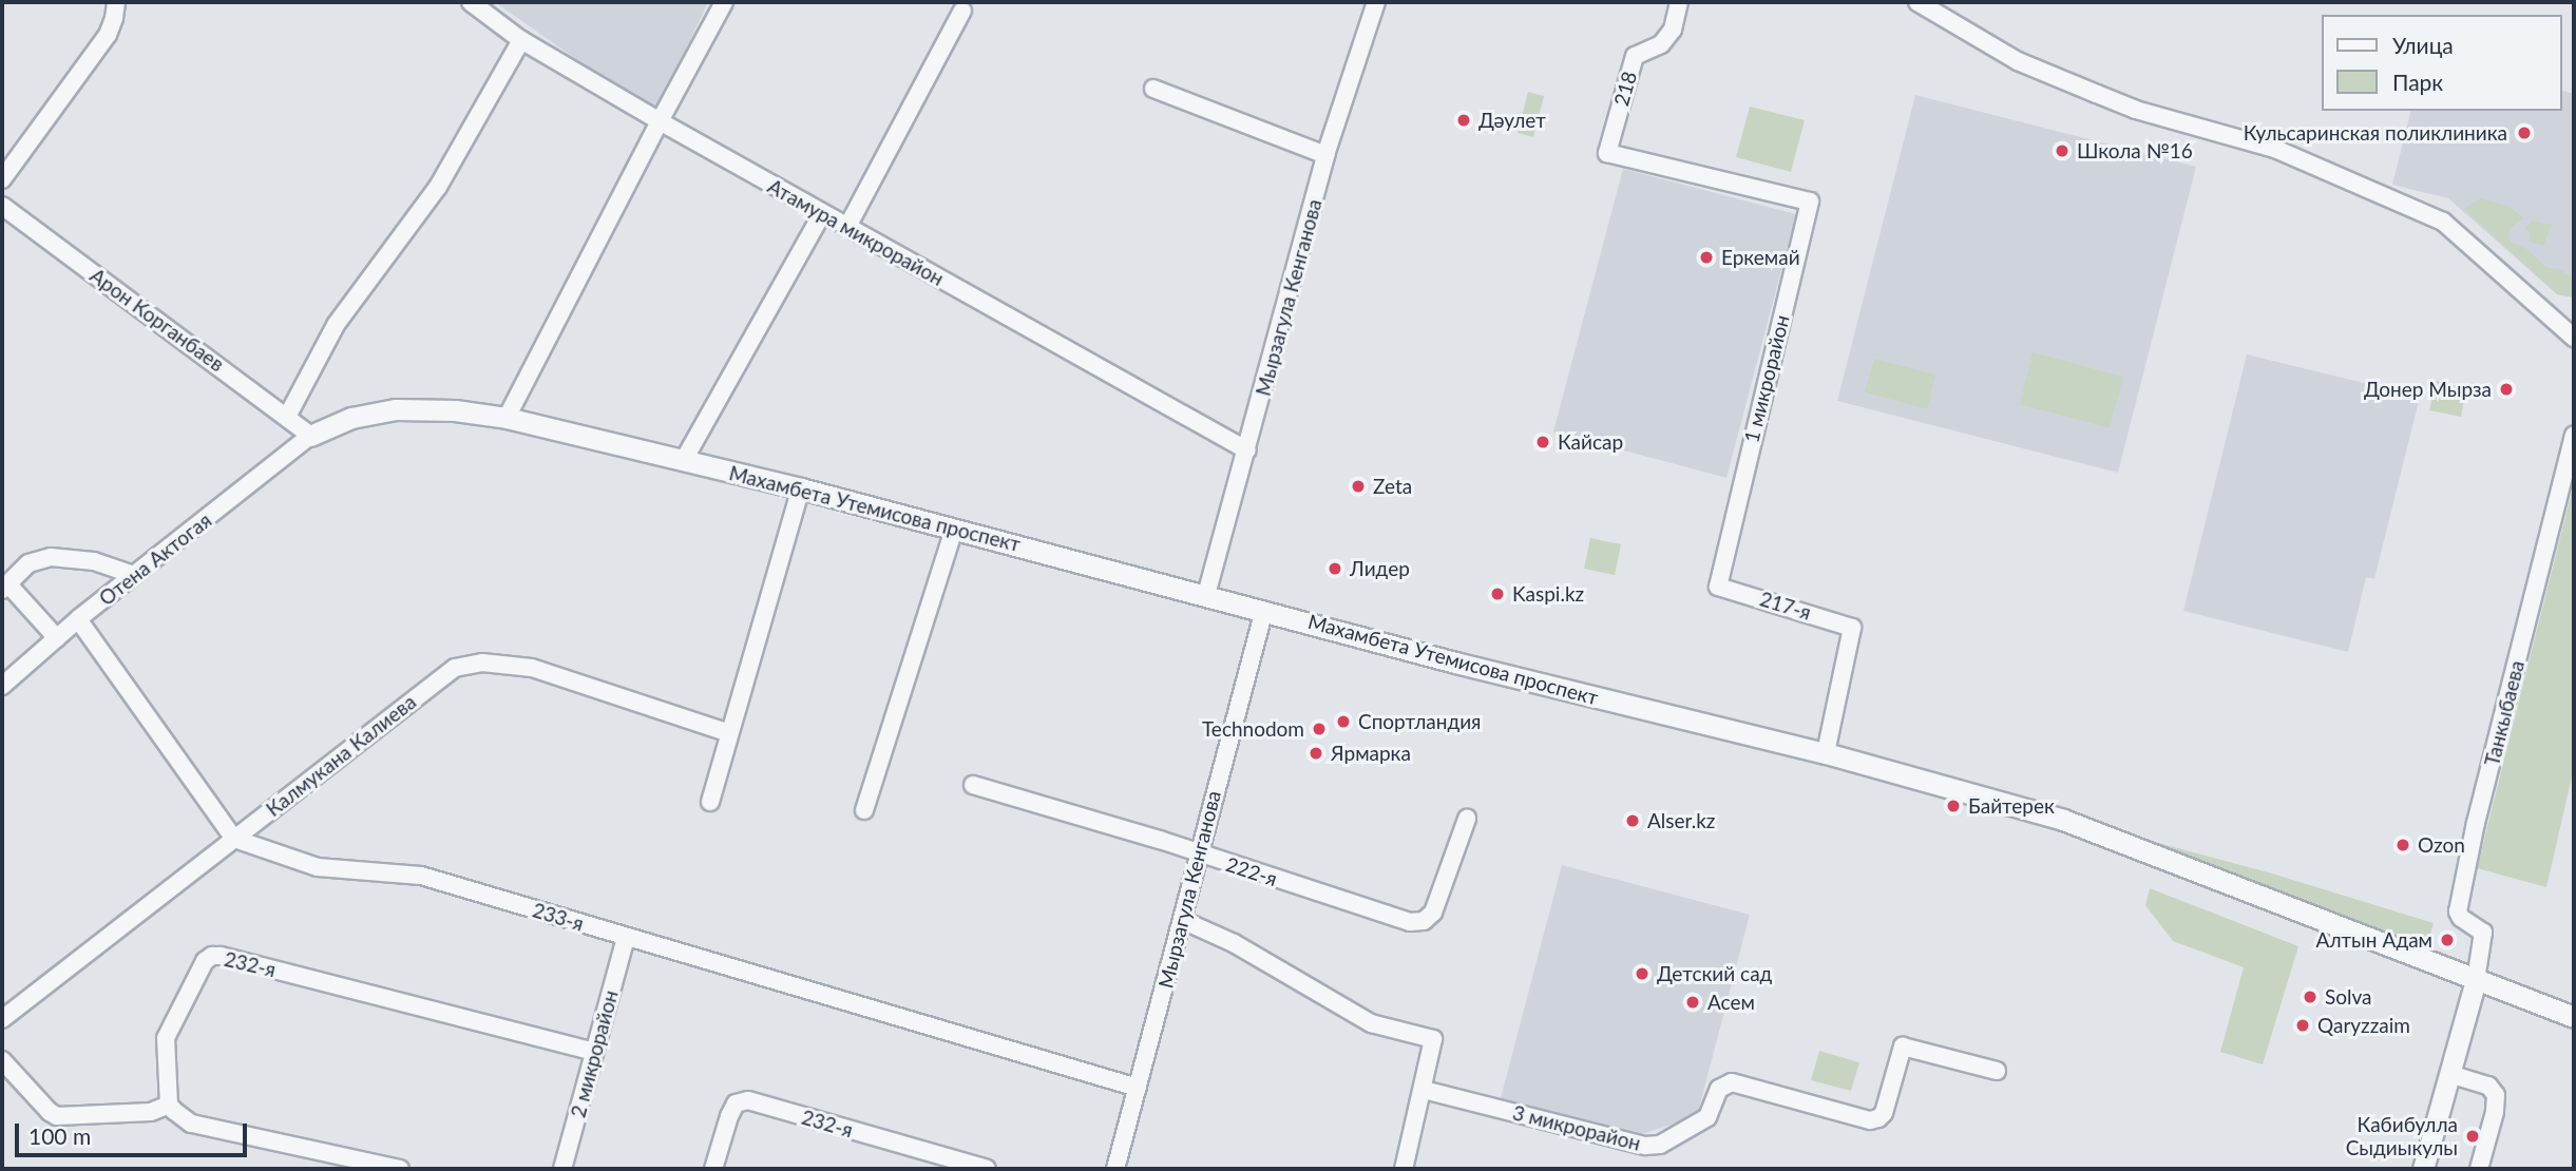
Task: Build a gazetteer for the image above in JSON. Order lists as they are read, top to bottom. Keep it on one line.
{"streets":{"street":["218","Атамура микрорайон","Мырзагула Кенганова","Арон Корганбаев","1 микрорайон","Махамбета Утемисова проспект","Отена Актогая","217-я","Танкыбаева","Калмукана Калиева","222-я","233-я","232-я","2 микрорайон","3 микрорайон"]},"crossings":[["218","1 микрорайон"],["Атамура микрорайон","Мырзагула Кенганова"],["Мырзагула Кенганова","Махамбета Утемисова проспект"],["Мырзагула Кенганова","222-я"],["Мырзагула Кенганова","233-я"],["Арон Корганбаев","Махамбета Утемисова проспект"],["Арон Корганбаев","Отена Актогая"],["1 микрорайон","217-я"],["Махамбета Утемисова проспект","Отена Актогая"],["Махамбета Утемисова проспект","217-я"],["Махамбета Утемисова проспект","Танкыбаева"],["Калмукана Калиева","233-я"],["233-я","2 микрорайон"],["232-я","2 микрорайон"]],"places":["Дәулет","Кульсаринская поликлиника","Школа №16","Еркемай","Донер Мырза","Кайсар","Zeta","Лидер","Kaspi.kz","Спортландия","Technodom","Ярмарка","Байтерек","Alser.kz","Ozon","Алтын Адам","Детский сад","Solva","Асем","Qaryzzaim","Кабибулла Сыдиыкулы"],"legend":["Улица","Парк"],"scale_bar":"100 m"}
